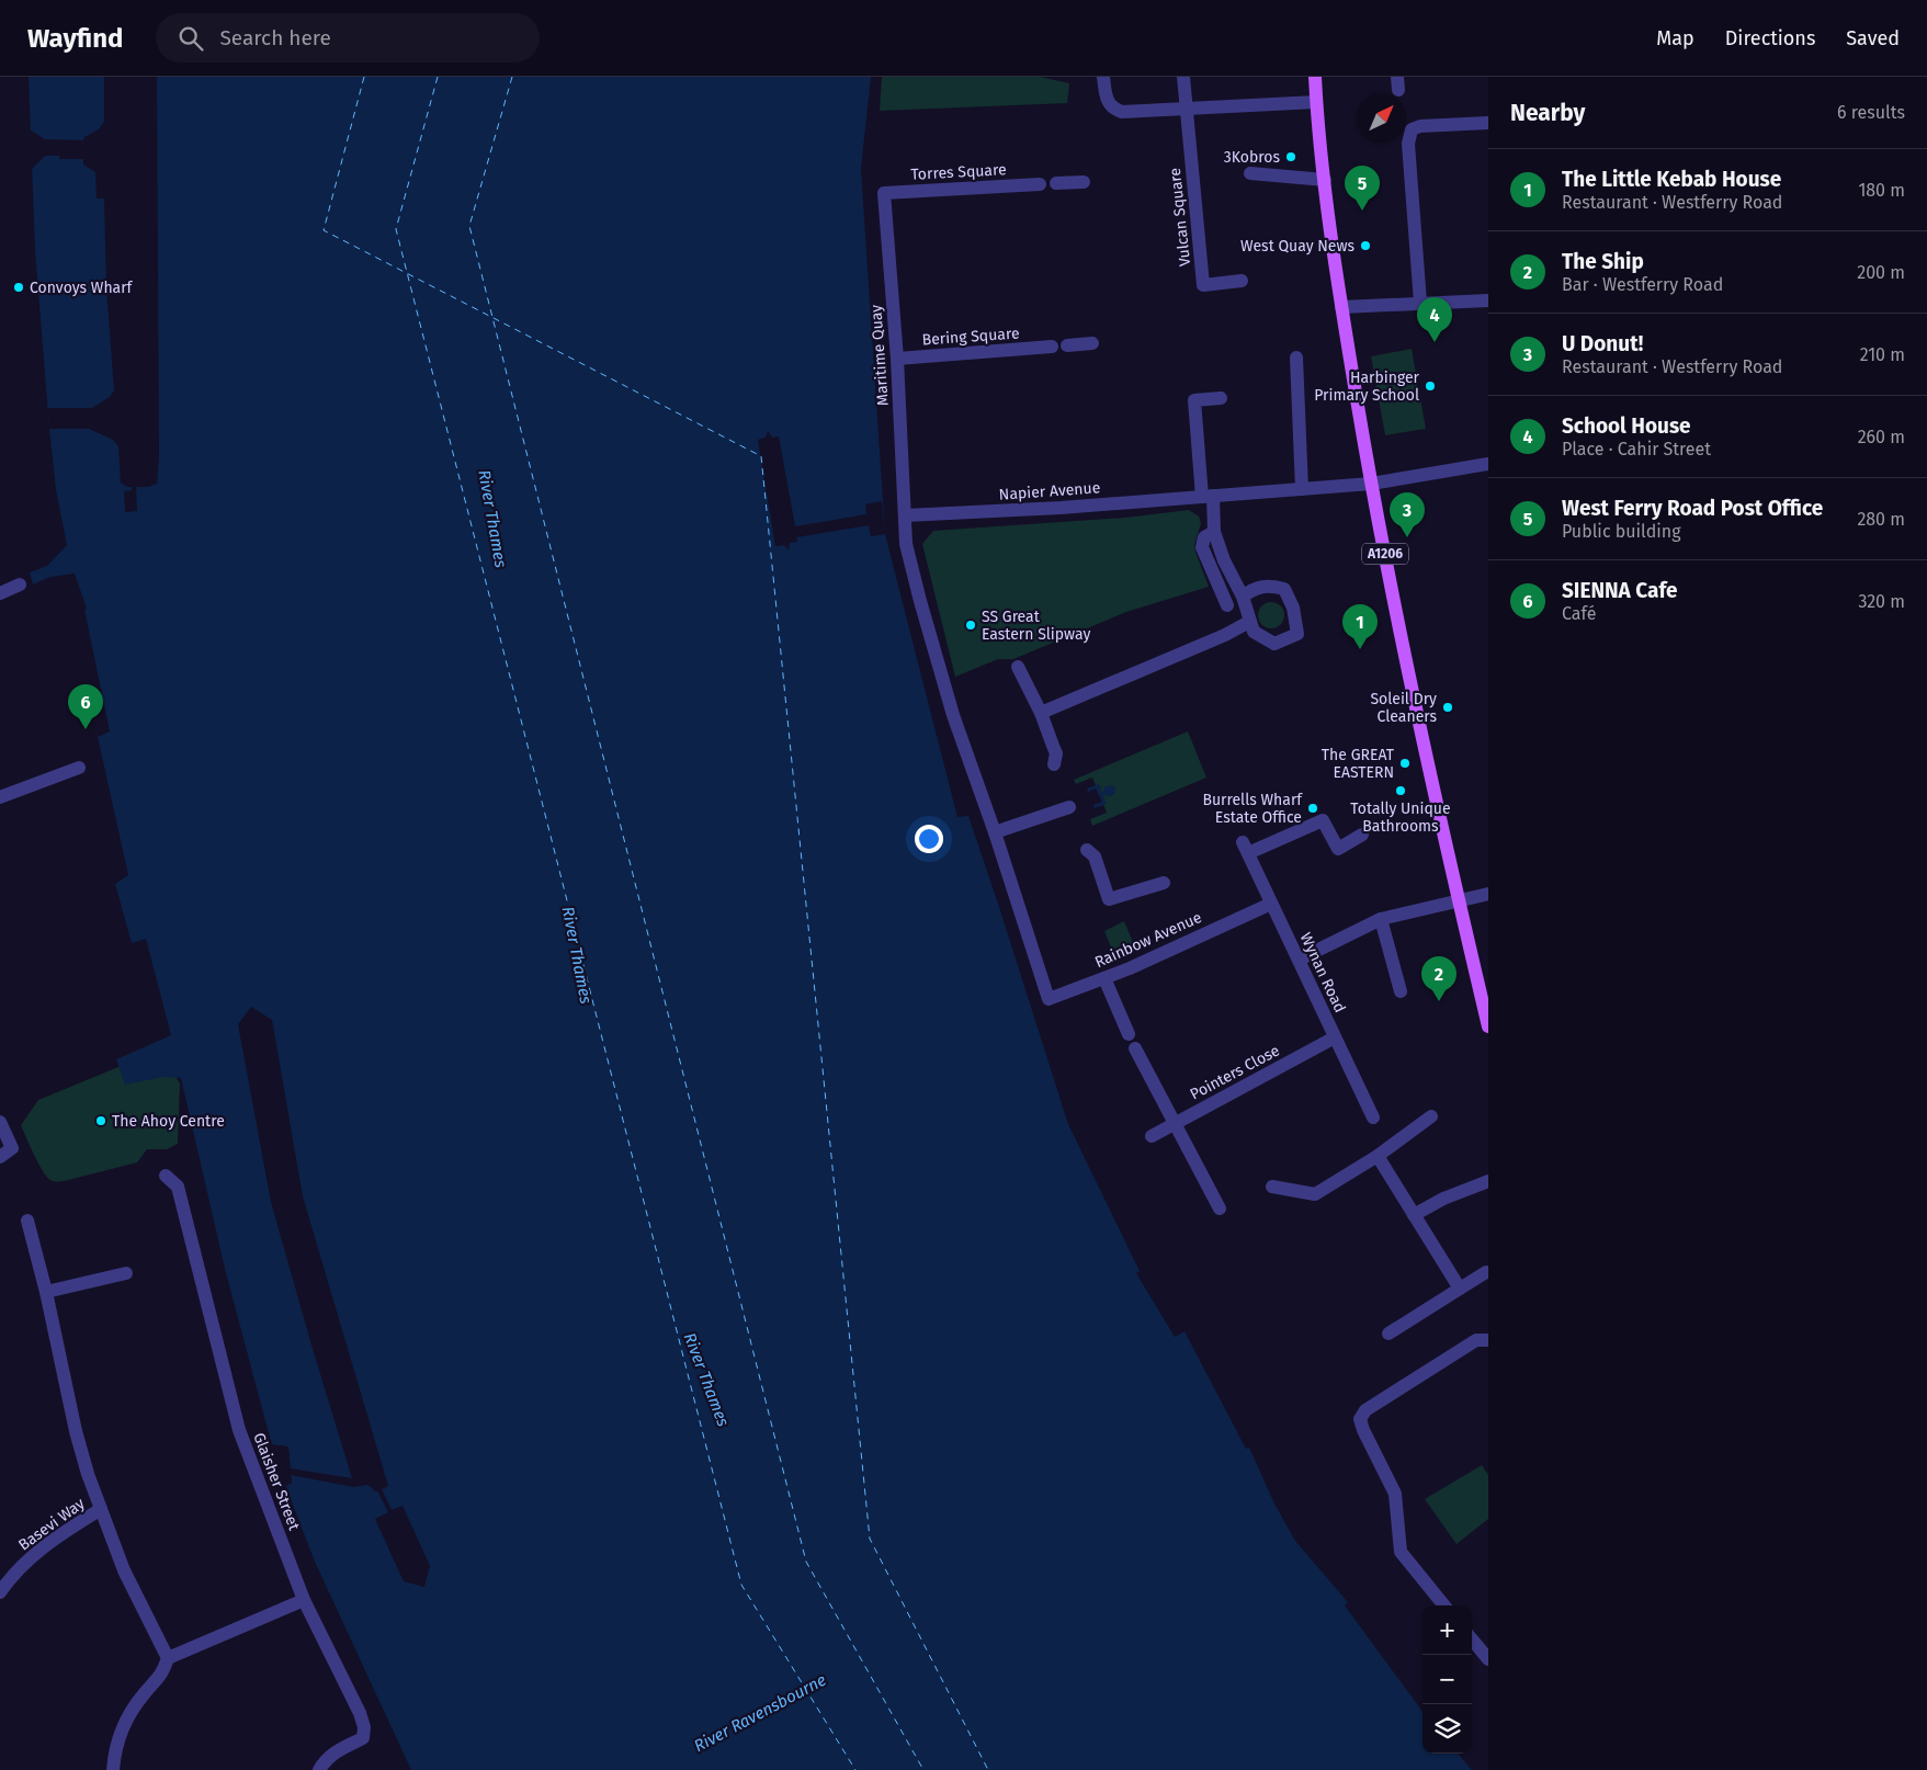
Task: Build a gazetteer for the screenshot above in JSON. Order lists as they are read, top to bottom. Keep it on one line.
{"streets":{"main road":["A1206"],"street":["Torres Square","Vulcan Square","Bering Square","Maritime Quay","Napier Avenue","Rainbow Avenue","Wynan Road","Pointers Close","Glaisher Street","Basevi Way"]},"crossings":[["Torres Square","Maritime Quay"],["Bering Square","Maritime Quay"],["Maritime Quay","Napier Avenue"],["Napier Avenue","A1206"],["Rainbow Avenue","Wynan Road"],["Wynan Road","Pointers Close"]],"water":["River Thames","River Ravensbourne"],"places":["3Kobros","West Quay News","Convoys Wharf","Harbinger Primary School","SS Great Eastern Slipway","Soleil Dry Cleaners","The GREAT EASTERN","Totally Unique Bathrooms","Burrells Wharf Estate Office","The Ahoy Centre"],"north":"top right","page":{"header":"Wayfind","search":"Search here","nav":["Map","Directions","Saved"],"heading":["Nearby","6 results"],"list":[{"mark":"1","name":"The Little Kebab House","note":"Restaurant · Westferry Road","value":"180 m"},{"mark":"2","name":"The Ship","note":"Bar · Westferry Road","value":"200 m"},{"mark":"3","name":"U Donut!","note":"Restaurant · Westferry Road","value":"210 m"},{"mark":"4","name":"School House","note":"Place · Cahir Street","value":"260 m"},{"mark":"5","name":"West Ferry Road Post Office","note":"Public building","value":"280 m"},{"mark":"6","name":"SIENNA Cafe","note":"Café","value":"320 m"}],"pins":["5","4","3","1","6","2"],"map_buttons":["+","−"]}}
